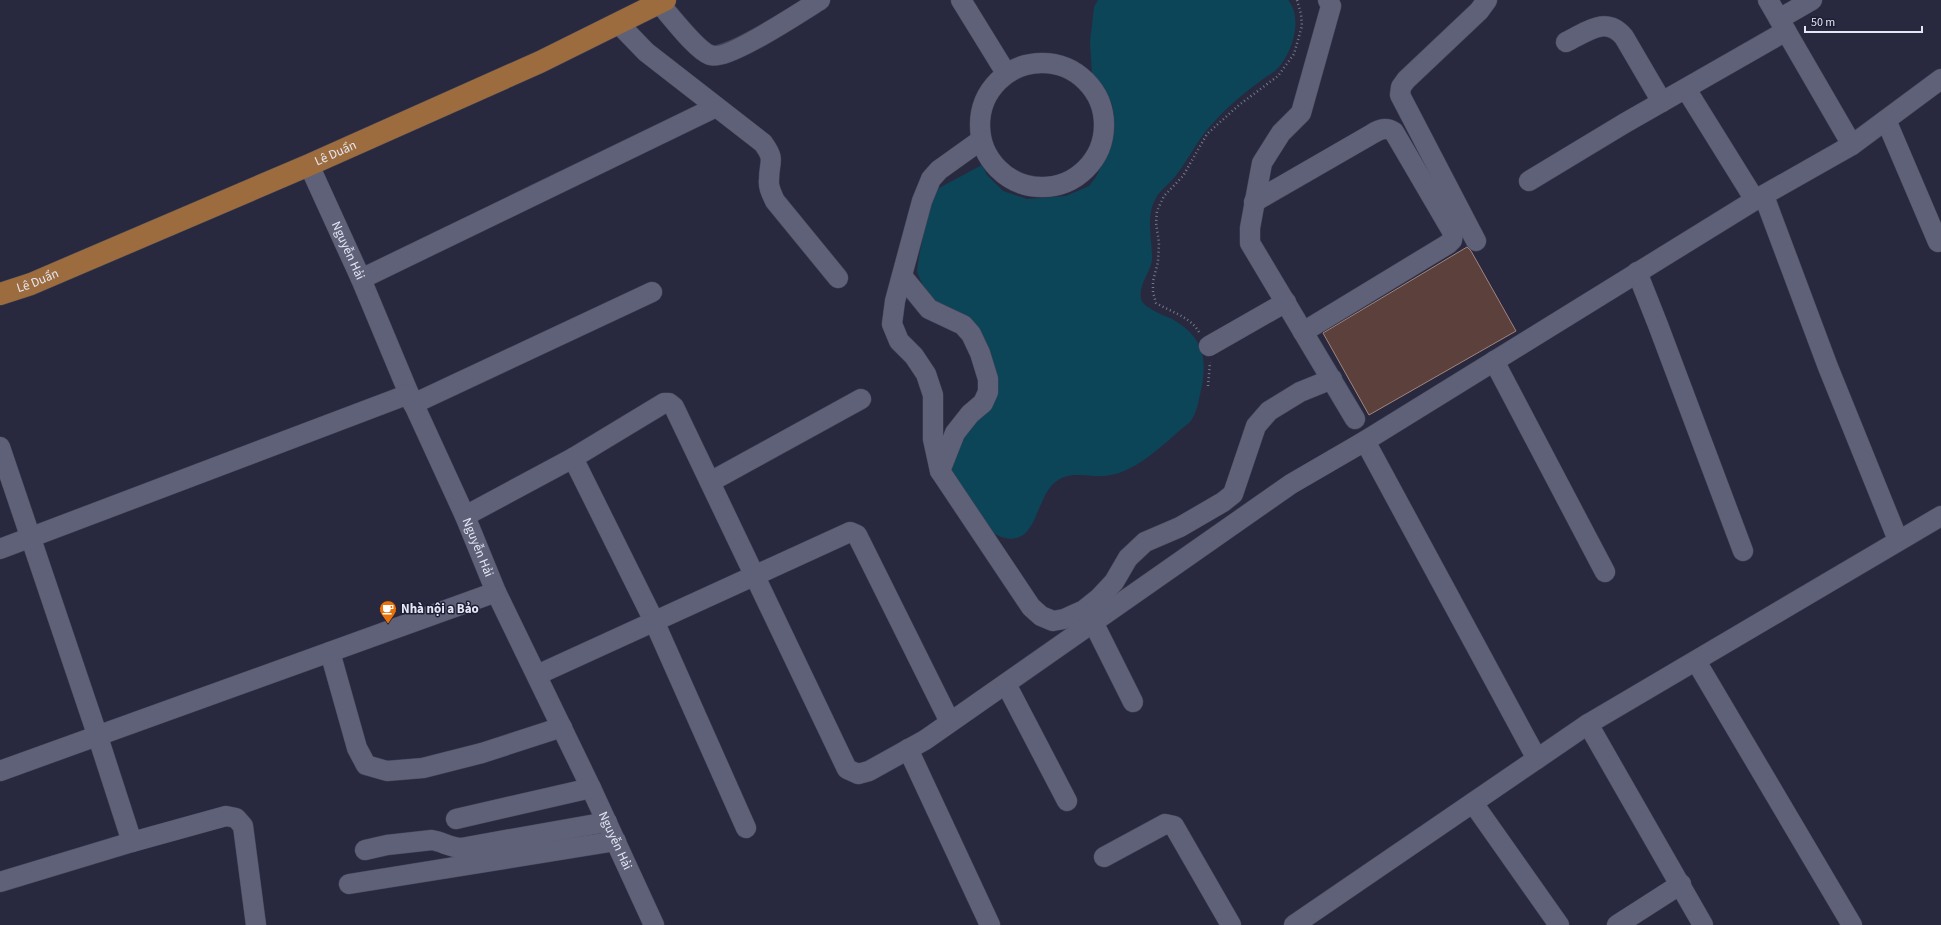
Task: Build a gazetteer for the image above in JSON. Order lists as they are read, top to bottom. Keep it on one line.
{"streets":{"main road":["Lê Duẩn"],"street":["Nguyễn Hải"]},"crossings":[["Lê Duẩn","Nguyễn Hải"]],"places":{"cafe":["Nhà nội a Bảo"]},"scale_bar":"50 m"}
